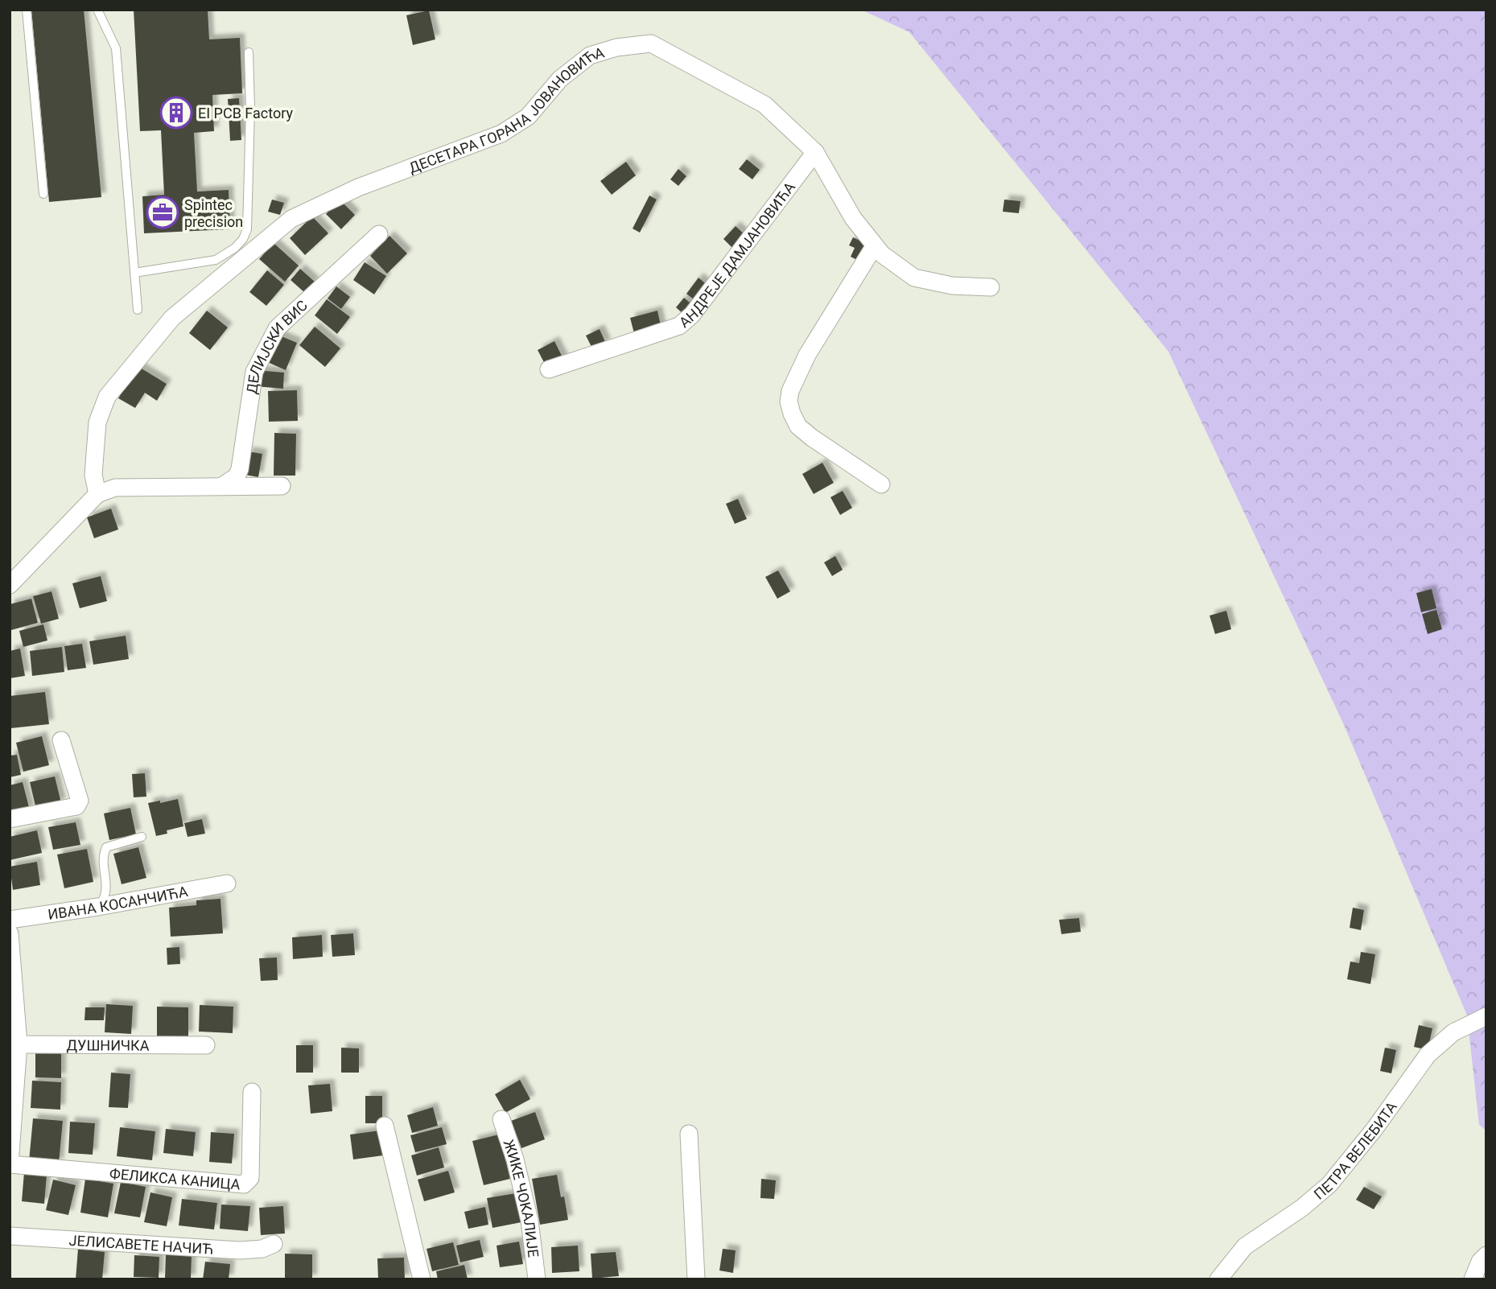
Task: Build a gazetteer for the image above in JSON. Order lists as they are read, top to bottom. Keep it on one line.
{"streets":{"street":["ДЕСЕТАРА ГОРАНА ЈОВАНОВИЋА","АНДРЕЈЕ ДАМЈАНОВИЋА","ДЕЛИЈСКИ ВИС","ИВАНА КОСАНЧИЋА","ДУШНИЧКА","ПЕТРА ВЕЛЕБИТА","ФЕЛИКСА КАНИЦА","ЖИКЕ ЧОКАЛИЈЕ","ЈЕЛИСАВЕТЕ НАЧИЋ"]},"crossings":[["ДЕСЕТАРА ГОРАНА ЈОВАНОВИЋА","АНДРЕЈЕ ДАМЈАНОВИЋА"]],"places":{"building":["EI PCB Factory"],"office":["Spintec precision"]}}
